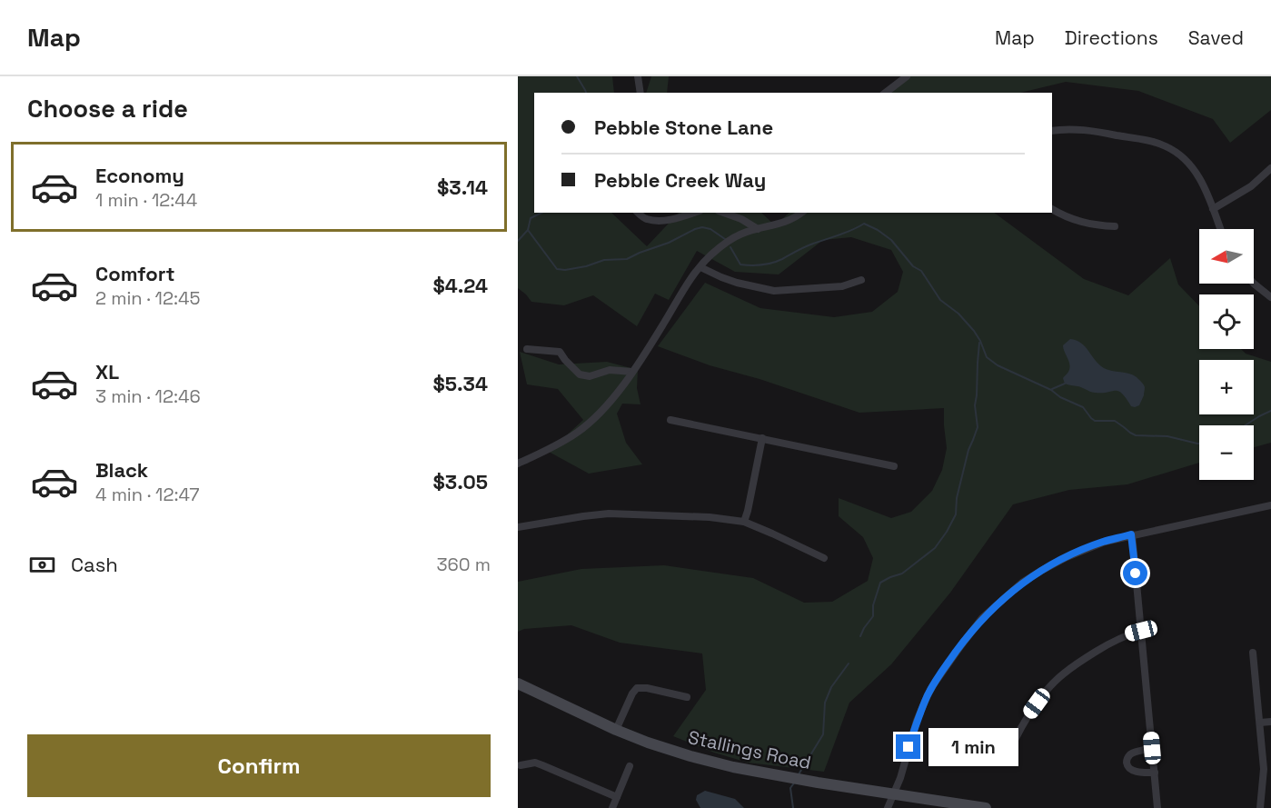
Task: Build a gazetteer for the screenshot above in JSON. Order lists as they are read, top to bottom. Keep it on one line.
{"streets":{"street":["Stallings Road"]},"north":"left","page":{"header":"Map","nav":["Map","Directions","Saved"],"heading":"Choose a ride","banner":["Pebble Stone Lane","Pebble Creek Way"],"list":[{"name":"Economy","note":"1 min · 12:44","value":"$3.14"},{"name":"Comfort","note":"2 min · 12:45","value":"$4.24"},{"name":"XL","note":"3 min · 12:46","value":"$5.34"},{"name":"Black","note":"4 min · 12:47","value":"$3.05"}],"map_buttons":["+","−"],"pay":["Cash","360 m"],"buttons":"Confirm","bubble":"1 min"}}
